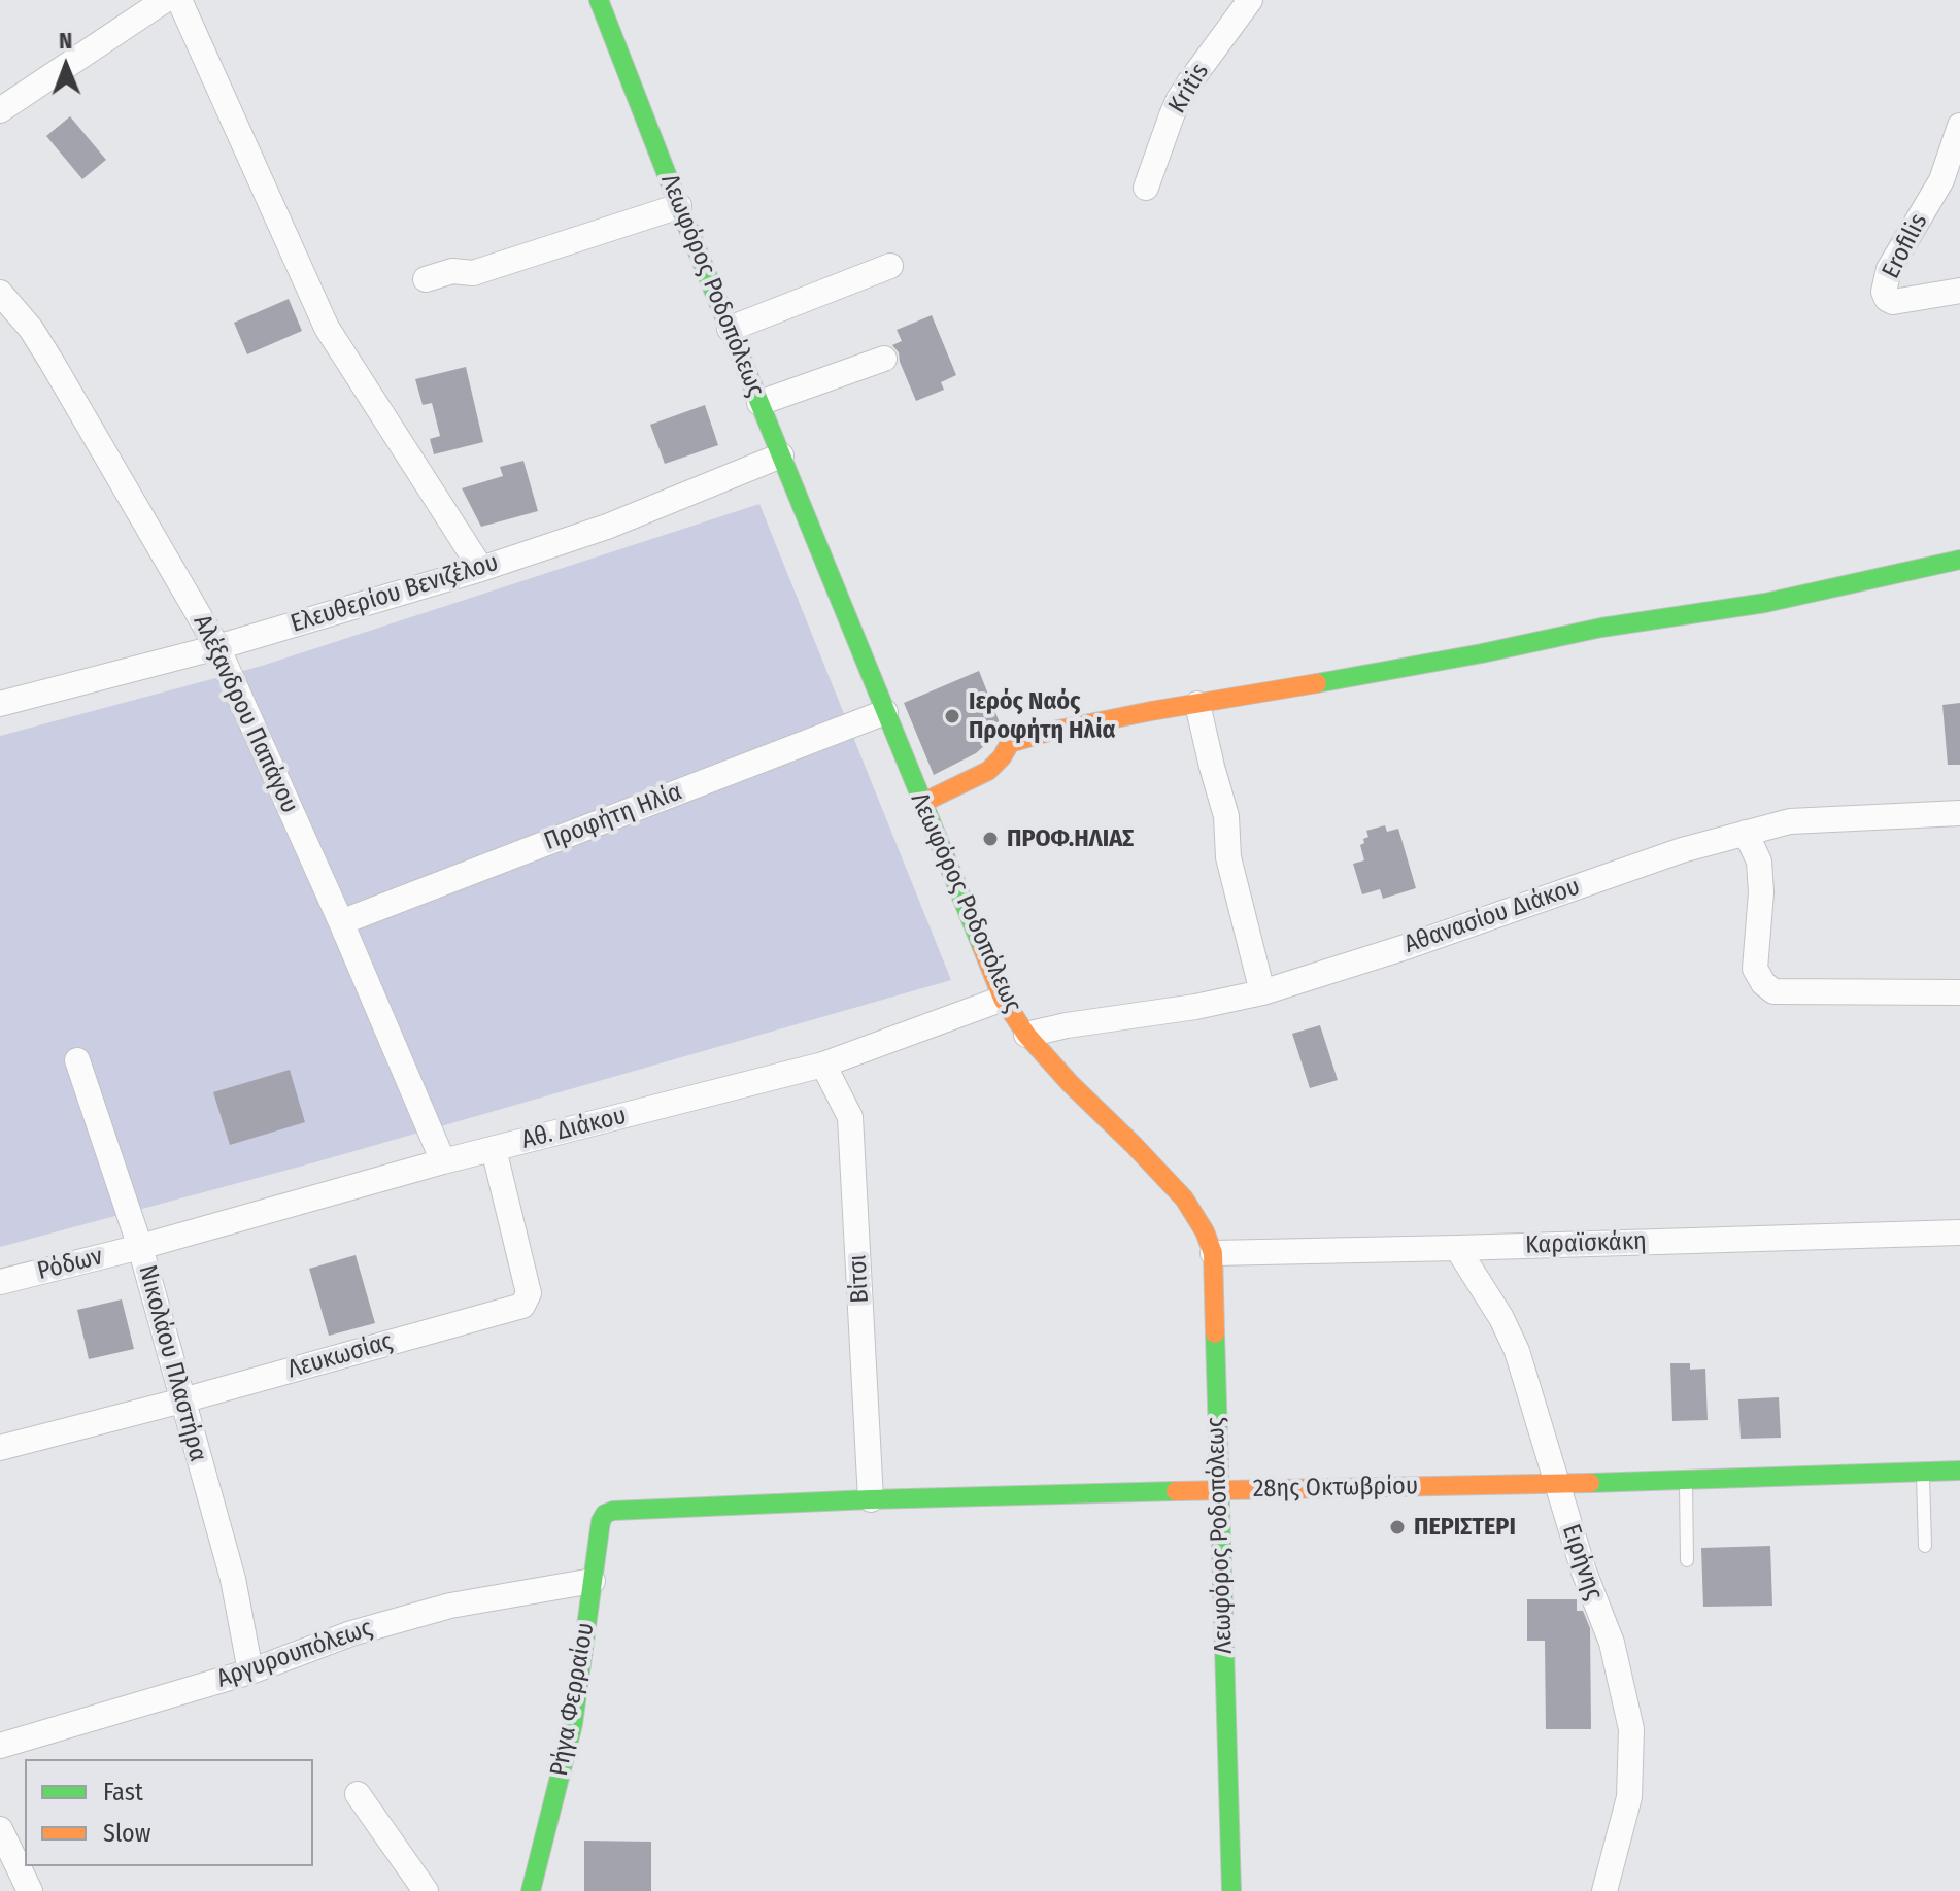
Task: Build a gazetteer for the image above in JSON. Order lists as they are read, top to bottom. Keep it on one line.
{"streets":{"street":["Kritis","Erofilis","Λεωφόρος Ροδοπόλεως","Ελευθερίου Βενιζέλου","Αλέξανδρου Παπάγου","Προφήτη Ηλία","Αθανασίου Διάκου","Αθ. Διάκου","Καραϊσκάκη","Ρόδων","Βίτσι","Λευκωσίας","Νικολάου Πλαστήρα","28ης Οκτωβρίου","Ειρήνης","Αργυρουπόλεως","Ρήγα Φερραίου"]},"crossings":[["Λεωφόρος Ροδοπόλεως","Ελευθερίου Βενιζέλου"],["Λεωφόρος Ροδοπόλεως","Προφήτη Ηλία"],["Λεωφόρος Ροδοπόλεως","Αθανασίου Διάκου"],["Λεωφόρος Ροδοπόλεως","Αθ. Διάκου"],["Λεωφόρος Ροδοπόλεως","Καραϊσκάκη"],["Λεωφόρος Ροδοπόλεως","28ης Οκτωβρίου"],["Ελευθερίου Βενιζέλου","Αλέξανδρου Παπάγου"],["Αλέξανδρου Παπάγου","Προφήτη Ηλία"],["Αλέξανδρου Παπάγου","Αθ. Διάκου"],["Αθ. Διάκου","Ρόδων"],["Αθ. Διάκου","Βίτσι"],["Αθ. Διάκου","Λευκωσίας"],["Αθ. Διάκου","Νικολάου Πλαστήρα"],["Καραϊσκάκη","Ειρήνης"],["Ρόδων","Νικολάου Πλαστήρα"],["Βίτσι","28ης Οκτωβρίου"],["Λευκωσίας","Νικολάου Πλαστήρα"],["Νικολάου Πλαστήρα","Αργυρουπόλεως"],["28ης Οκτωβρίου","Ειρήνης"],["28ης Οκτωβρίου","Ρήγα Φερραίου"],["Αργυρουπόλεως","Ρήγα Φερραίου"]],"places":["Ιερός Ναός Προφήτη Ηλία","ΠΡΟΦ.ΗΛΙΑΣ","ΠΕΡΙΣΤΕΡΙ"],"legend":["Fast","Slow"],"north":"top"}
